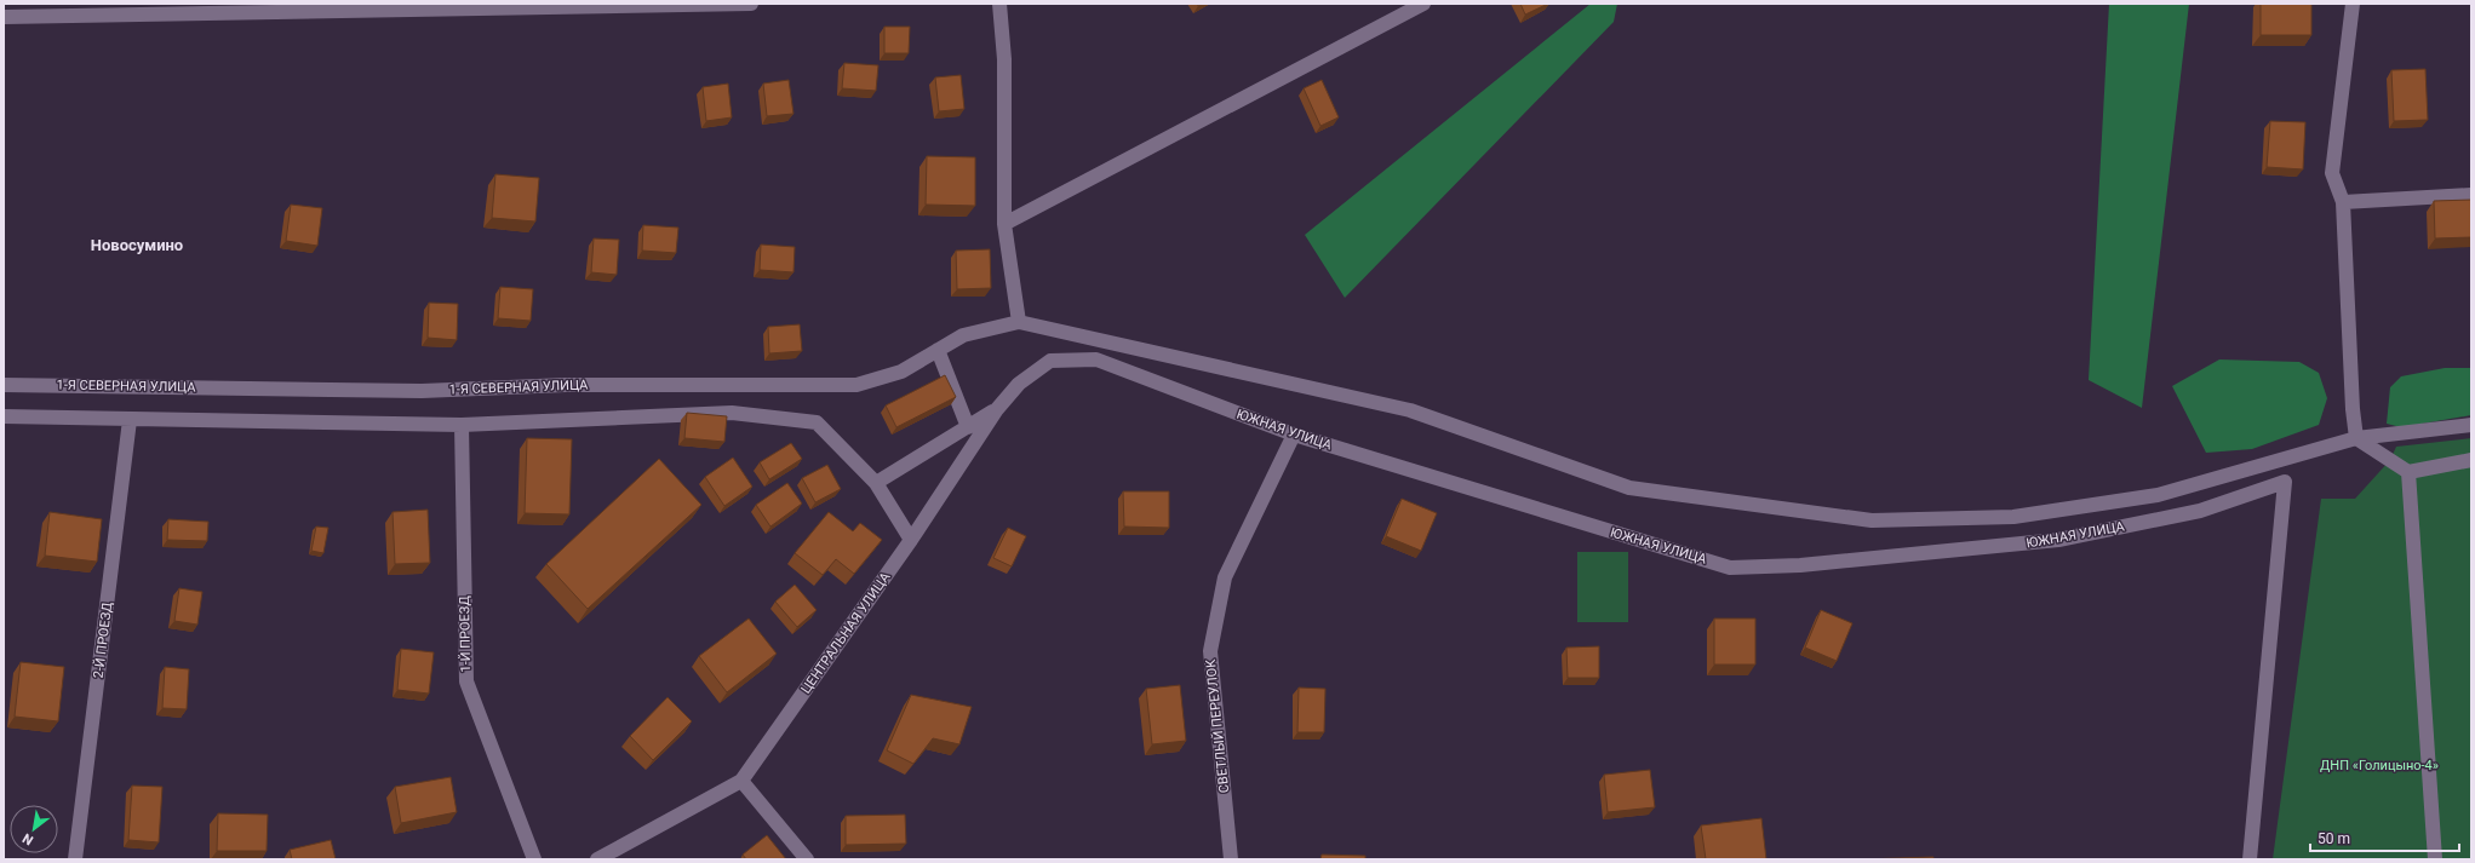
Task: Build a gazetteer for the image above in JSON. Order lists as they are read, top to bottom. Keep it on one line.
{"streets":{"street":["1-Я СЕВЕРНАЯ УЛИЦА","ЮЖНАЯ УЛИЦА","ЦЕНТРАЛЬНАЯ УЛИЦА","1-Й ПРОЕЗД","2-Й ПРОЕЗД","СВЕТЛЫЙ ПЕРЕУЛОК"]},"crossings":[["ЮЖНАЯ УЛИЦА","ЦЕНТРАЛЬНАЯ УЛИЦА"],["ЮЖНАЯ УЛИЦА","СВЕТЛЫЙ ПЕРЕУЛОК"]],"districts":["Новосумино"],"parks":["ДНП «Голицыно-4»"],"scale_bar":"50 m","north":"bottom left"}
